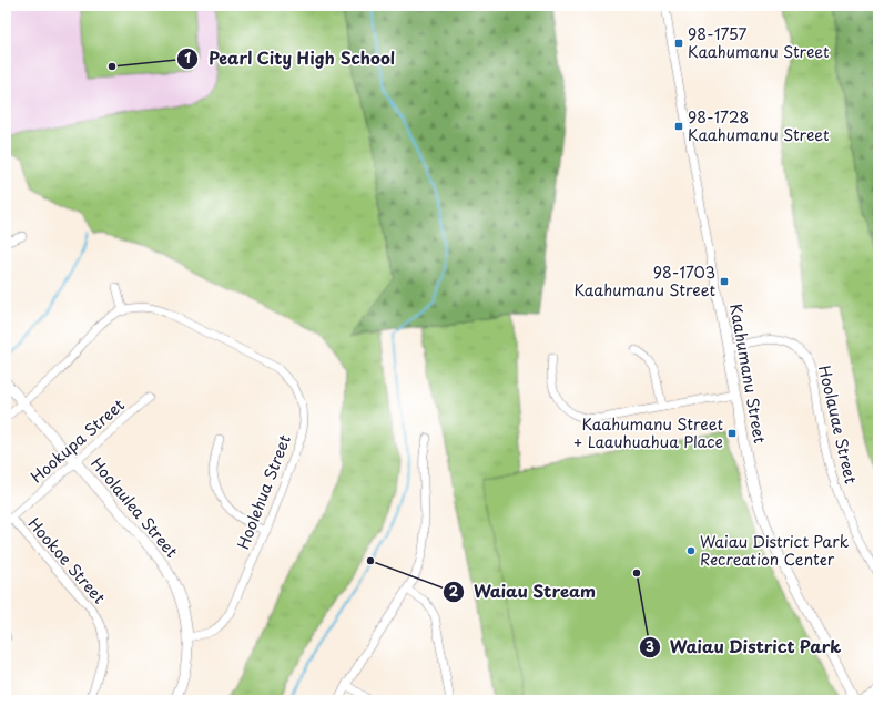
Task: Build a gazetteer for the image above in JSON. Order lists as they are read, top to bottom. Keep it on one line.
{"streets":{"street":["Kaahumanu Street","Hoolauae Street","Hookupa Street","Hoolehua Street","Hoolaulea Street","Hookoe Street"]},"crossings":[["Kaahumanu Street","Hoolauae Street"],["Hookupa Street","Hoolaulea Street"],["Hookupa Street","Hookoe Street"],["Hoolehua Street","Hoolaulea Street"]],"places":{"transit":["98-1757 Kaahumanu Street","98-1728 Kaahumanu Street","98-1703 Kaahumanu Street","Kaahumanu Street + Laauhuahua Place"],"other":["Pearl City High School","Waiau District Park Recreation Center","Waiau Stream","Waiau District Park"]}}
